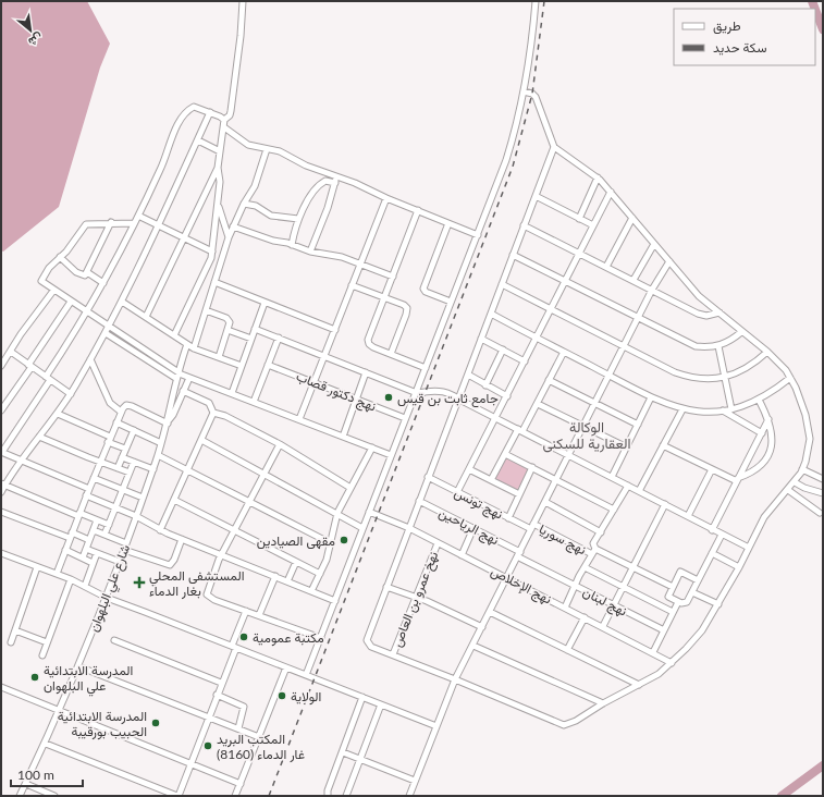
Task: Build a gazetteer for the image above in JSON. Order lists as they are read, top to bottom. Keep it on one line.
{"streets":{"street":["نهج دكتور قصاب","نهج تونس","نهج الرياحين","نهج سوريا","نهج الإخلاص","شارع علي البلهوان","نهخ عمرو بن العاص","نهج لبنان"]},"crossings":[["نهج تونس","نهج سوريا"],["نهج الرياحين","نهج لبنان"],["نهج الإخلاص","نهخ عمرو بن العاص"]],"districts":["الوكالة العقارية للسكنى"],"places":{"other":["جامع ثابت بن قیس","مقهى الصيادين","مكتبة عمومية","المدرسة الابتدائية علي البلهوان","الولاية","المدرسة الابتدائية الحبيب بورقيبة","المكتب البريد غار الدماء (8160)"],"health":["المستشفى المحلي بغار الدماء"]},"legend":["طريق","سكة حديد"],"scale_bar":"100 m","north":"bottom right"}
